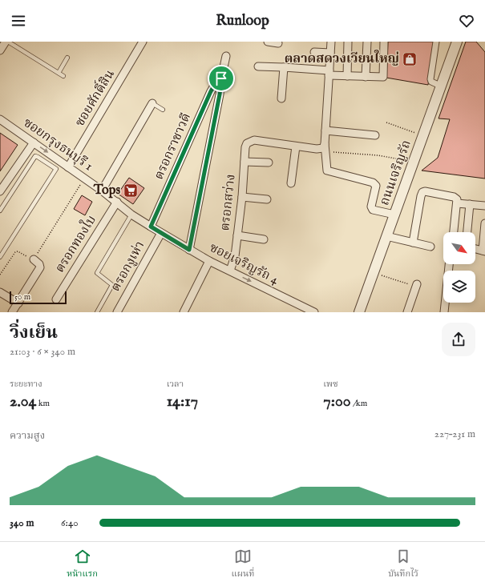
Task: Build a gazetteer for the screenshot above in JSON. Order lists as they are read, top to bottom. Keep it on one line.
{"streets":{"street":["ซอยศักดิ์สิน","ซอยกรุงธนบุรี 1","ตรอกราชาวดี","ถนนเจริญรัถ","ตรอกสว่าง","ตรอกทองใบ","ซอยเจริญรัถ 4","ตรอกงูเห่า"]},"crossings":[["ซอยศักดิ์สิน","ซอยกรุงธนบุรี 1"],["ซอยกรุงธนบุรี 1","ตรอกทองใบ"],["ซอยกรุงธนบุรี 1","ซอยเจริญรัถ 4"],["ตรอกราชาวดี","ซอยเจริญรัถ 4"],["ตรอกสว่าง","ซอยเจริญรัถ 4"],["ซอยเจริญรัถ 4","ตรอกงูเห่า"]],"one_way":["ซอยเจริญรัถ 4"],"places":{"shop":["ตลาดสดวงเวียนใหญ่"],"supermarket":["Tops"]},"scale_bar":"50 m","north":"bottom right","page":{"header":"Runloop","scale":"50 m","heading":["วิ่งเย็น","21:03 · 6 × 340 m"],"stats":[["ระยะทาง","2.04 km"],["เวลา","14:17"],["เพซ","7:00 /km"]],"chart":["ความสูง","227–231 m"],"list":[{"name":"340 m","note":"6:40"}],"tabs":["หน้าแรก","แผนที่","บันทึกไว้"]}}
